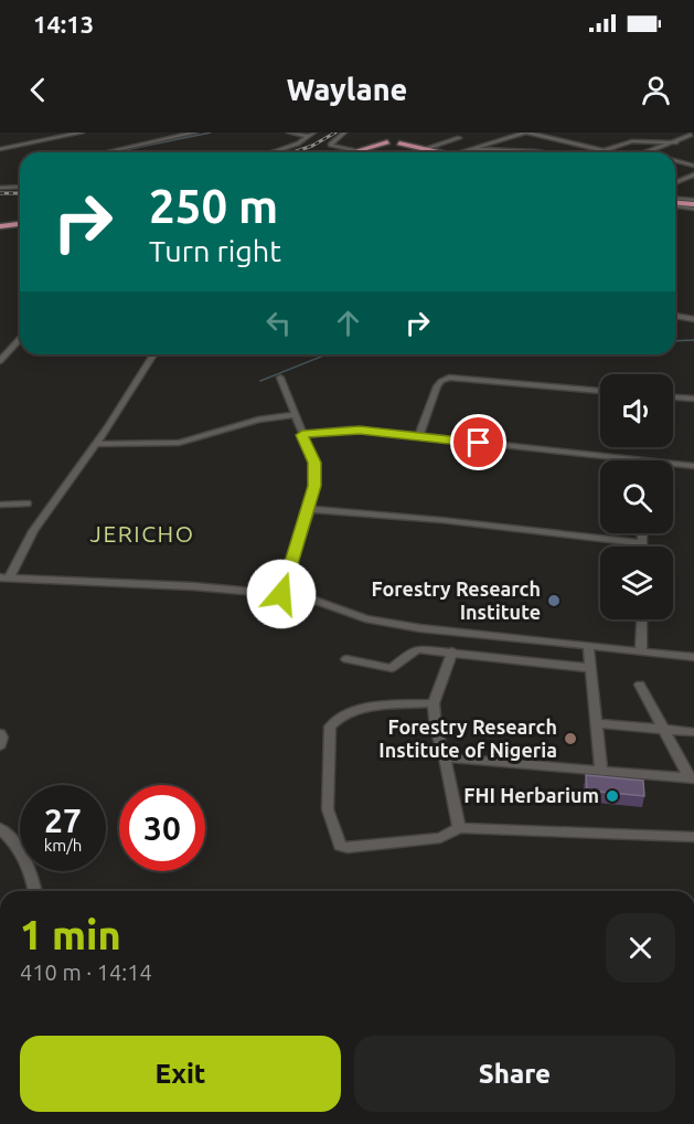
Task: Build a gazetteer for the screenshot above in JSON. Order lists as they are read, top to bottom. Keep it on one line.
{"districts":["JERICHO"],"places":["Forestry Research Institute","Forestry Research Institute of Nigeria","FHI Herbarium"],"page":{"status":"14:13","header":"Waylane","turn":["250 m","Turn right"],"speed":"27 km/h","limit":"30","heading":["1 min","410 m · 14:14"],"buttons":["Exit","Share"]}}
